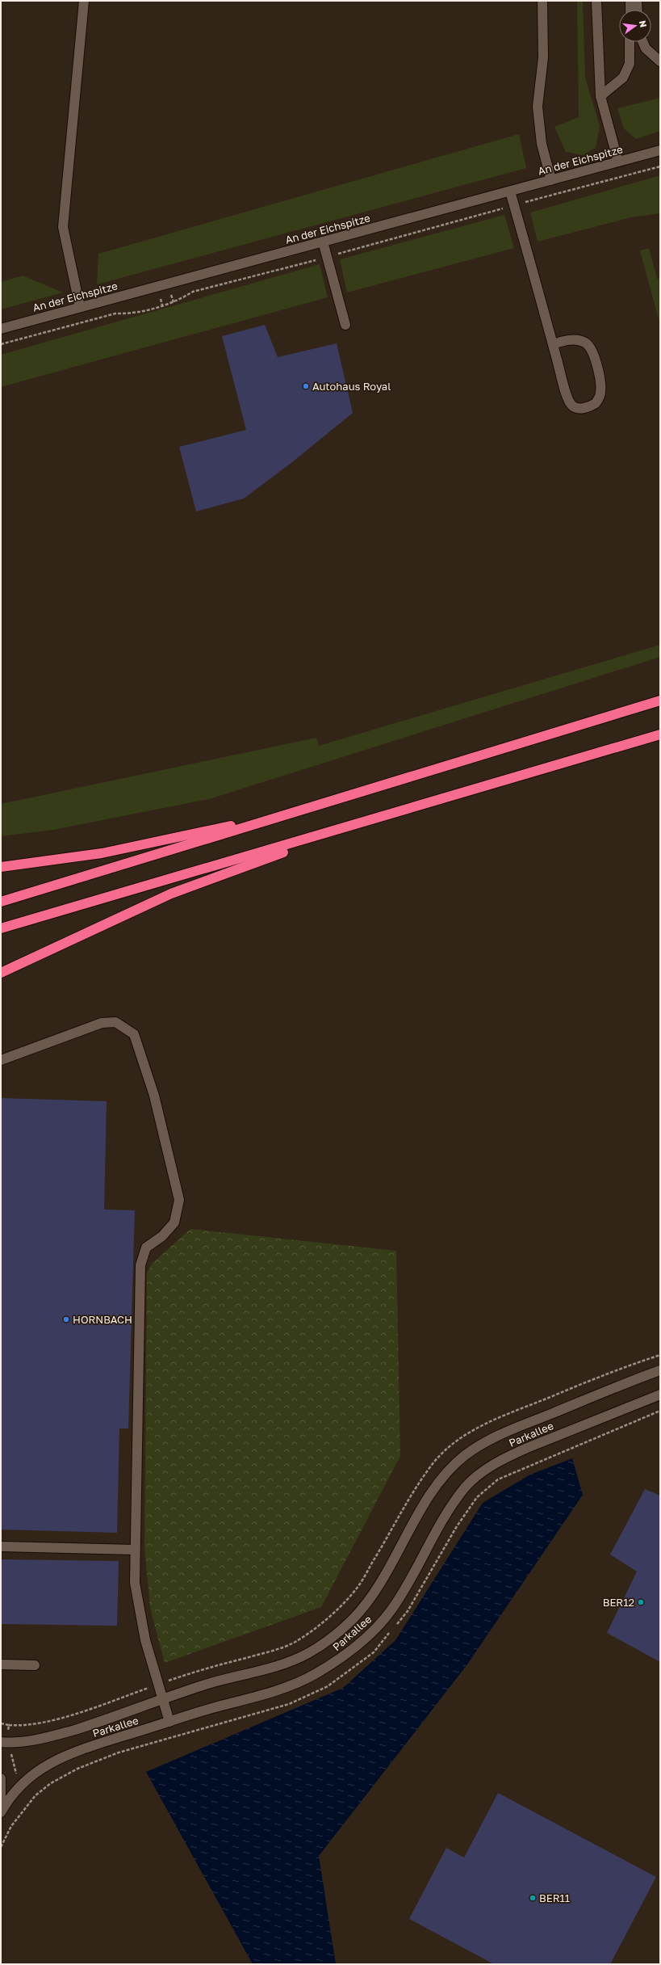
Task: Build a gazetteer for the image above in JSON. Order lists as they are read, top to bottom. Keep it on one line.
{"streets":{"street":["An der Eichspitze","Parkallee"]},"places":["Autohaus Royal","HORNBACH","BER12","BER11"],"north":"right"}
